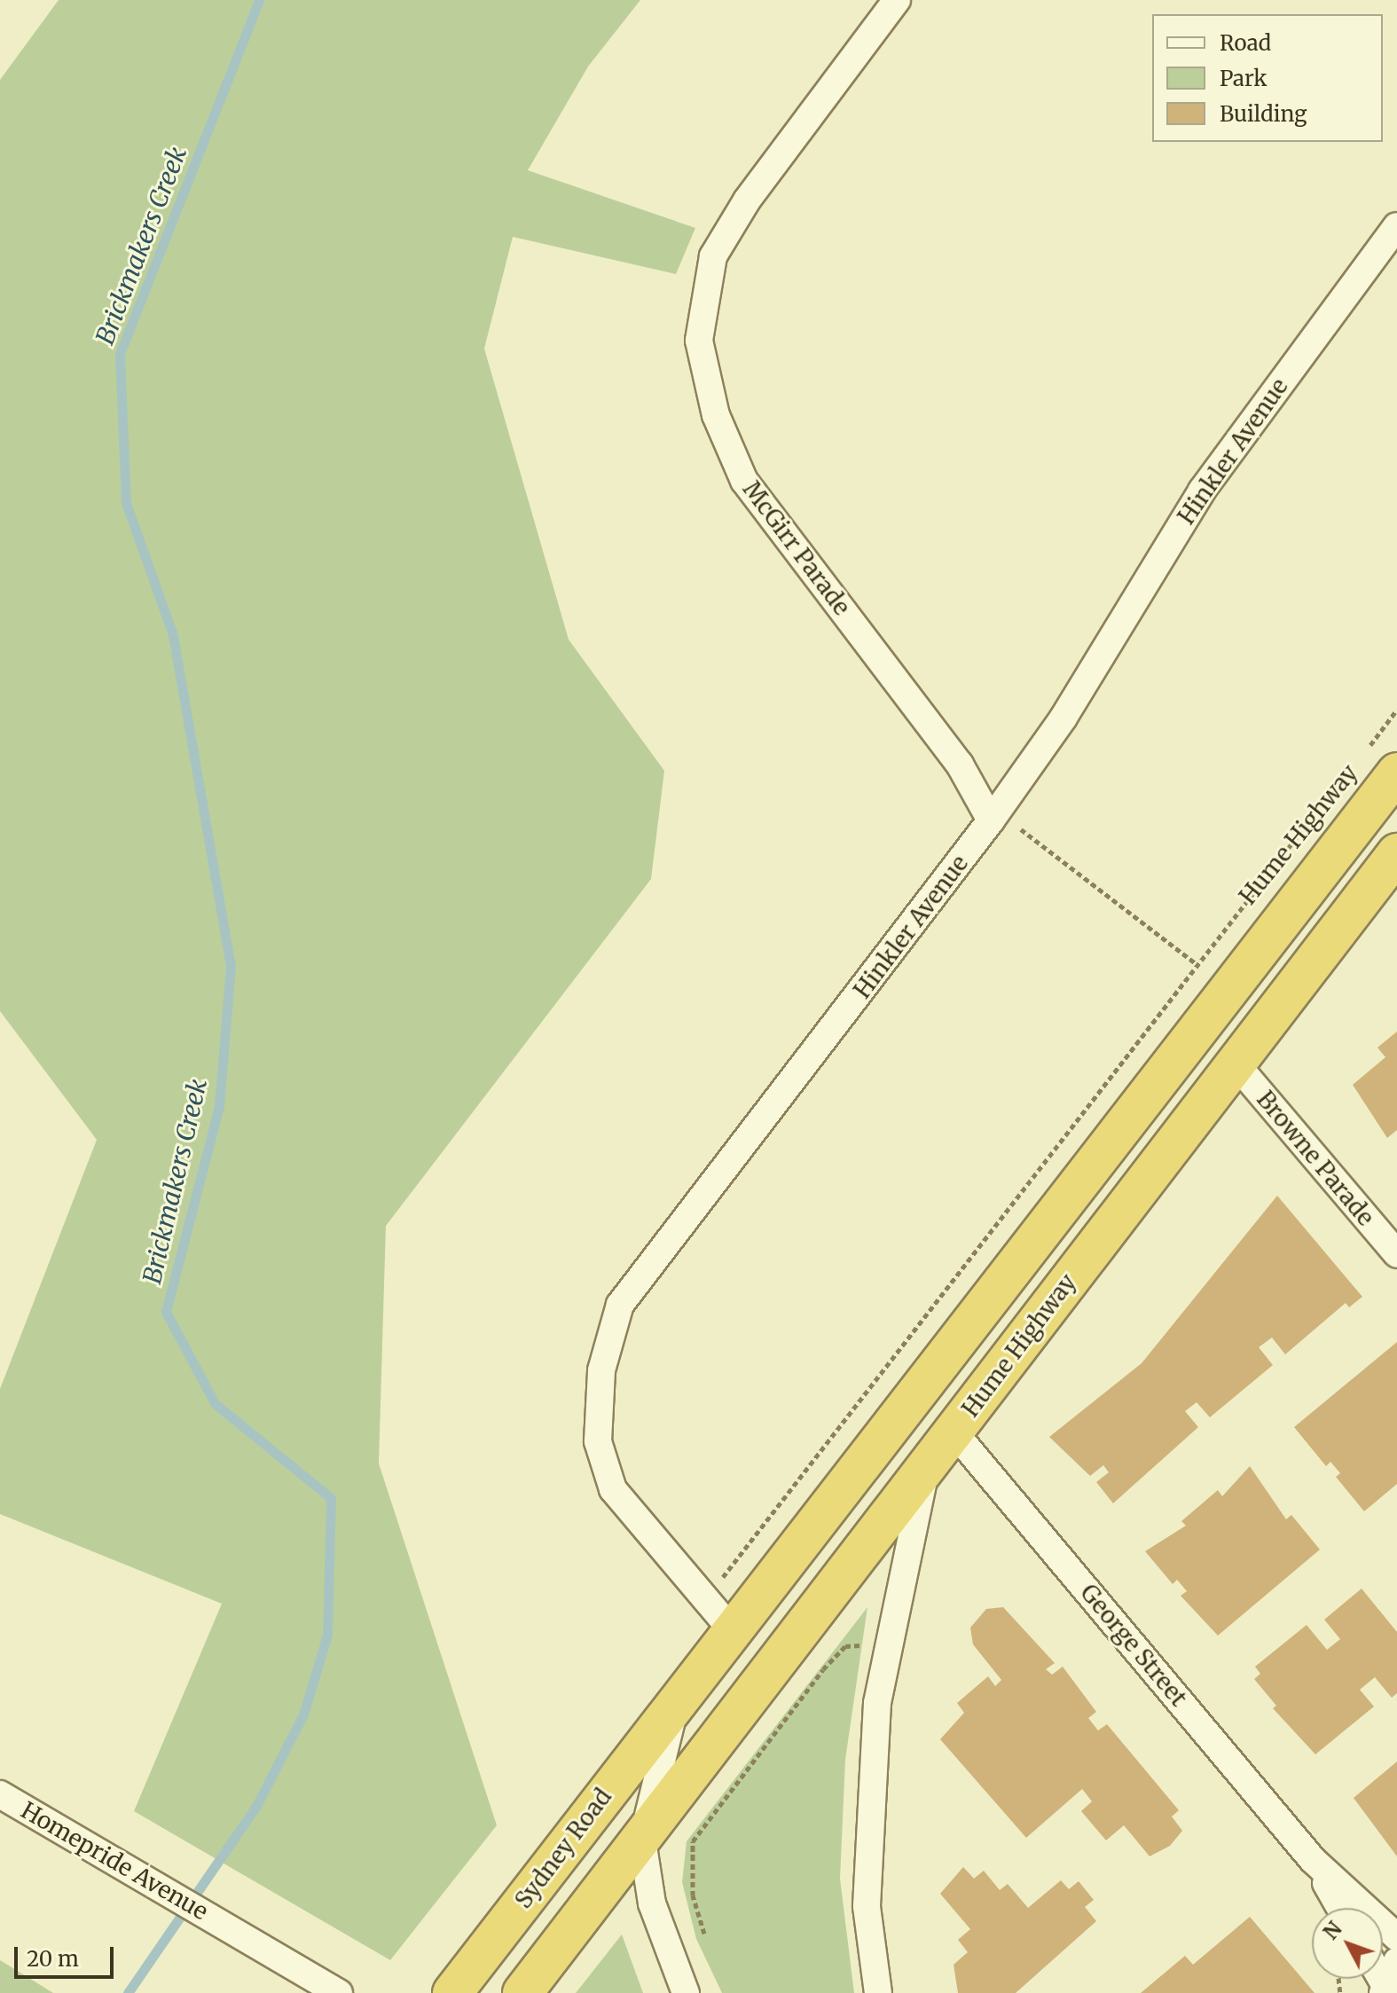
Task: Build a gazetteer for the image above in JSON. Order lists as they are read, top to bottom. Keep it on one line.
{"streets":{"highway":["Hume Highway","Sydney Road"],"street":["Hinkler Avenue","McGirr Parade","Browne Parade","George Street","Homepride Avenue"]},"crossings":[["Hinkler Avenue","McGirr Parade"],["Hinkler Avenue","Hume Highway"],["Hume Highway","Browne Parade"],["Hume Highway","George Street"],["Hume Highway","Sydney Road"]],"water":["Brickmakers Creek"],"legend":["Road","Park","Building"],"scale_bar":"20 m","north":"top left"}
